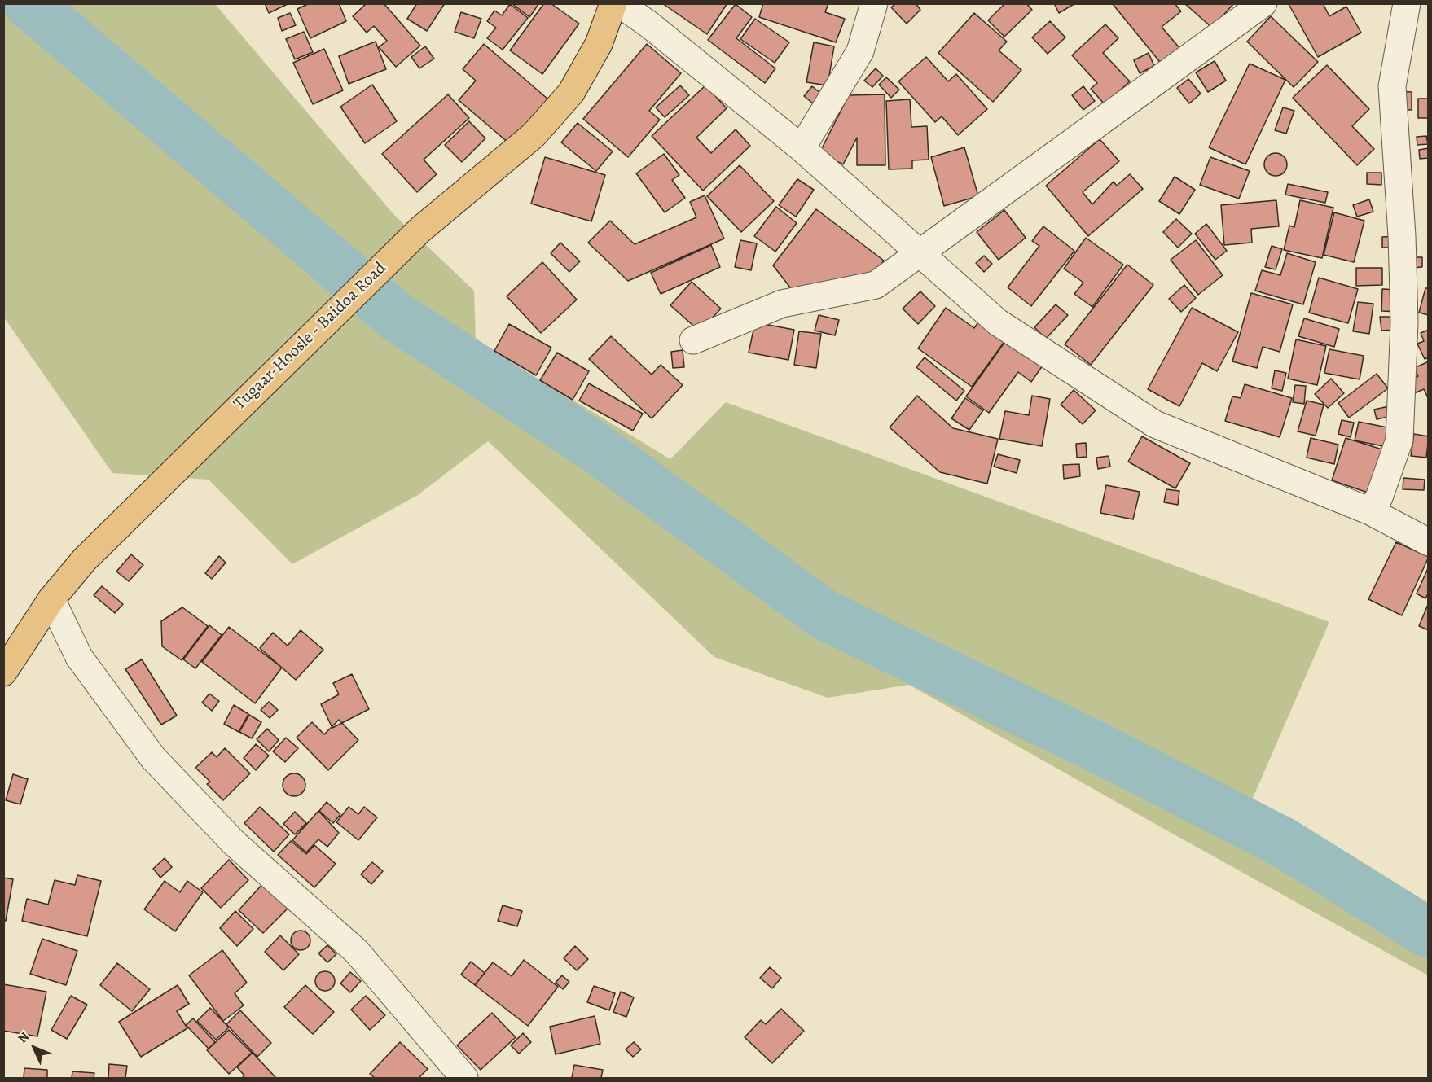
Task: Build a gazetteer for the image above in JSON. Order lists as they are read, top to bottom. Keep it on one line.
{"streets":{"main road":["Tugaar-Hoosle - Baidoa Road"]},"north":"top left"}
